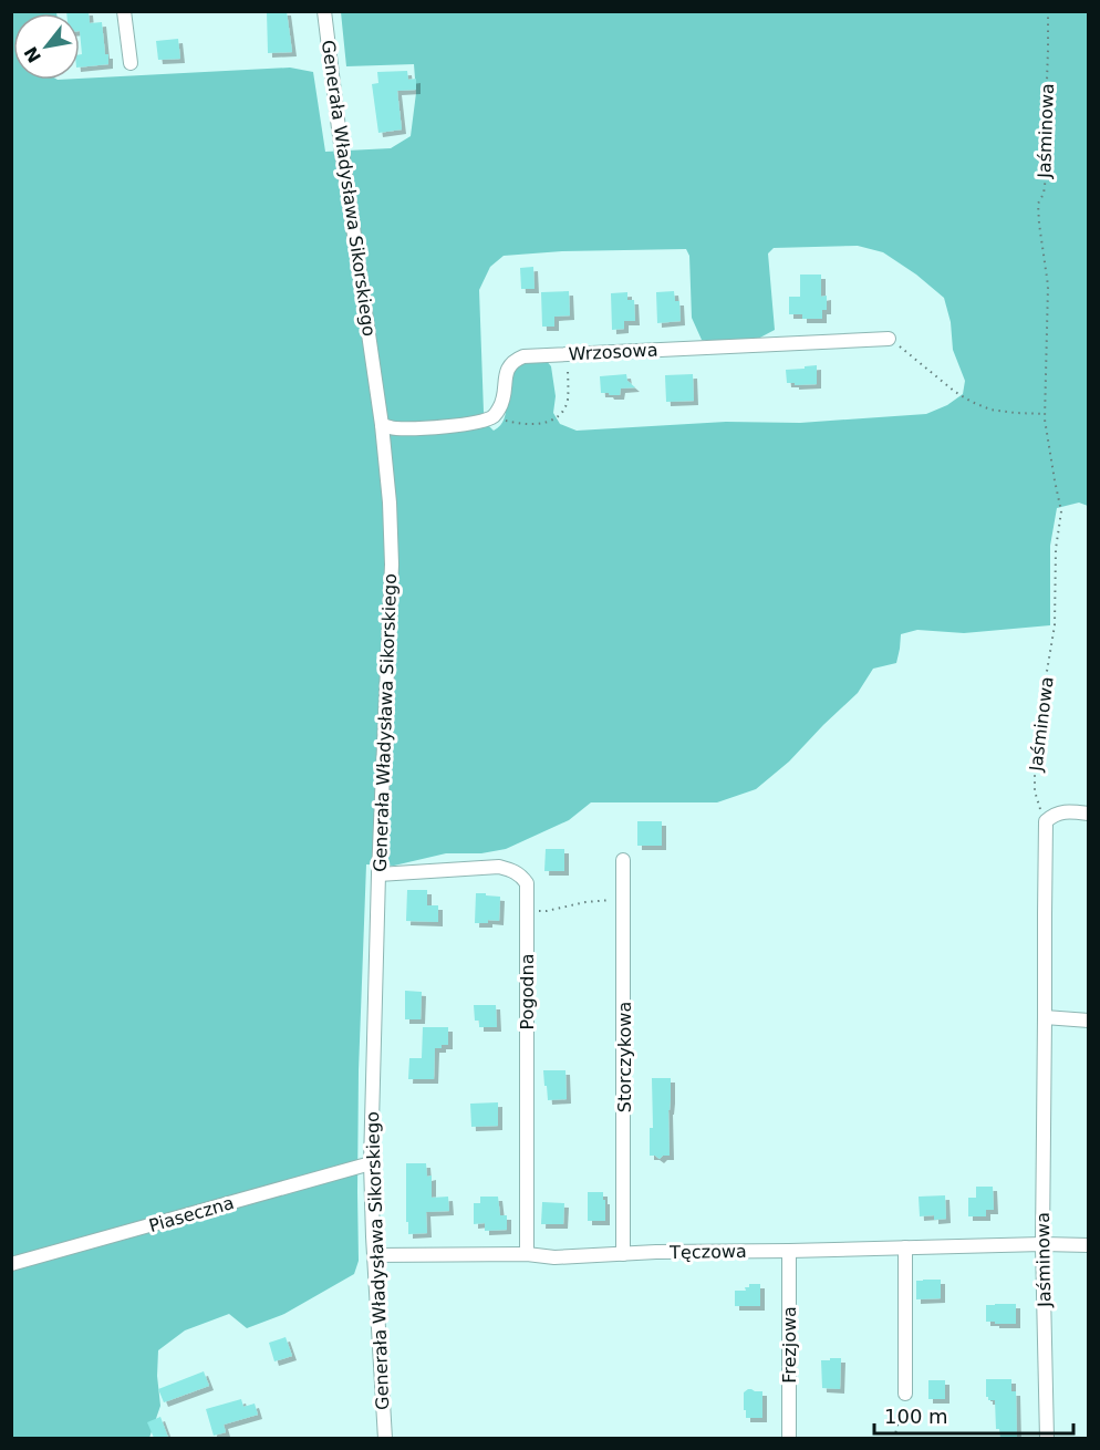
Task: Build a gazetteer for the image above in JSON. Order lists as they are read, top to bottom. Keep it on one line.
{"streets":{"street":["Jaśminowa","Generała Władysława Sikorskiego","Wrzosowa","Pogodna","Storczykowa","Piaseczna","Tęczowa","Frezjowa"]},"crossings":[["Jaśminowa","Tęczowa"],["Generała Władysława Sikorskiego","Pogodna"],["Generała Władysława Sikorskiego","Piaseczna"],["Generała Władysława Sikorskiego","Tęczowa"],["Pogodna","Tęczowa"],["Storczykowa","Tęczowa"],["Tęczowa","Frezjowa"]],"scale_bar":"100 m","north":"bottom left"}
